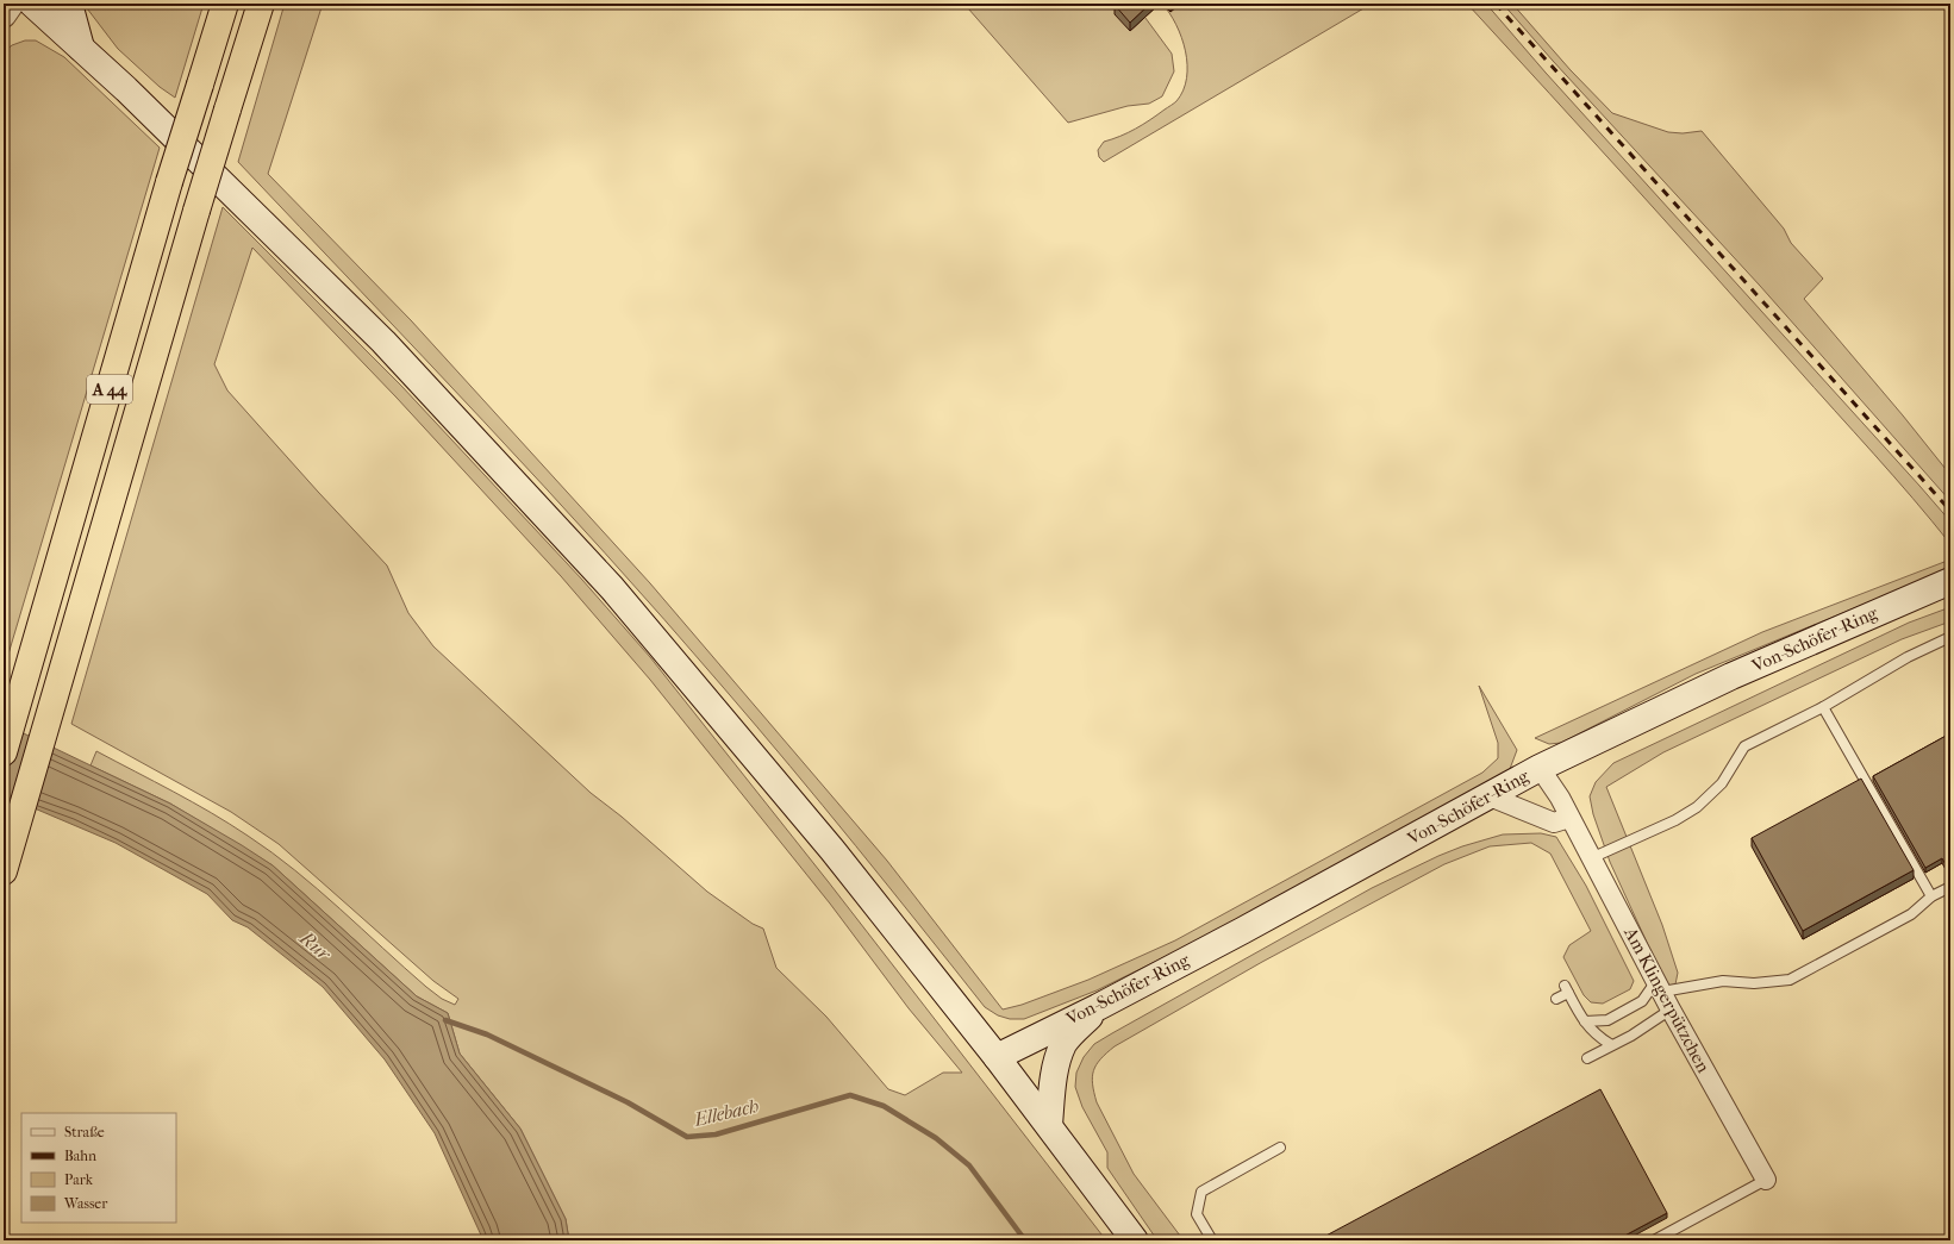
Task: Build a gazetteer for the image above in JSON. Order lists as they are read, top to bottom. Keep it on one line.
{"streets":{"highway":["A 44"],"main road":["Von-Schöfer-Ring"],"street":["Am Klingerpützchen"]},"crossings":[["Von-Schöfer-Ring","Am Klingerpützchen"]],"water":["Rur","Ellebach"],"legend":["Straße","Bahn","Park","Wasser"]}
